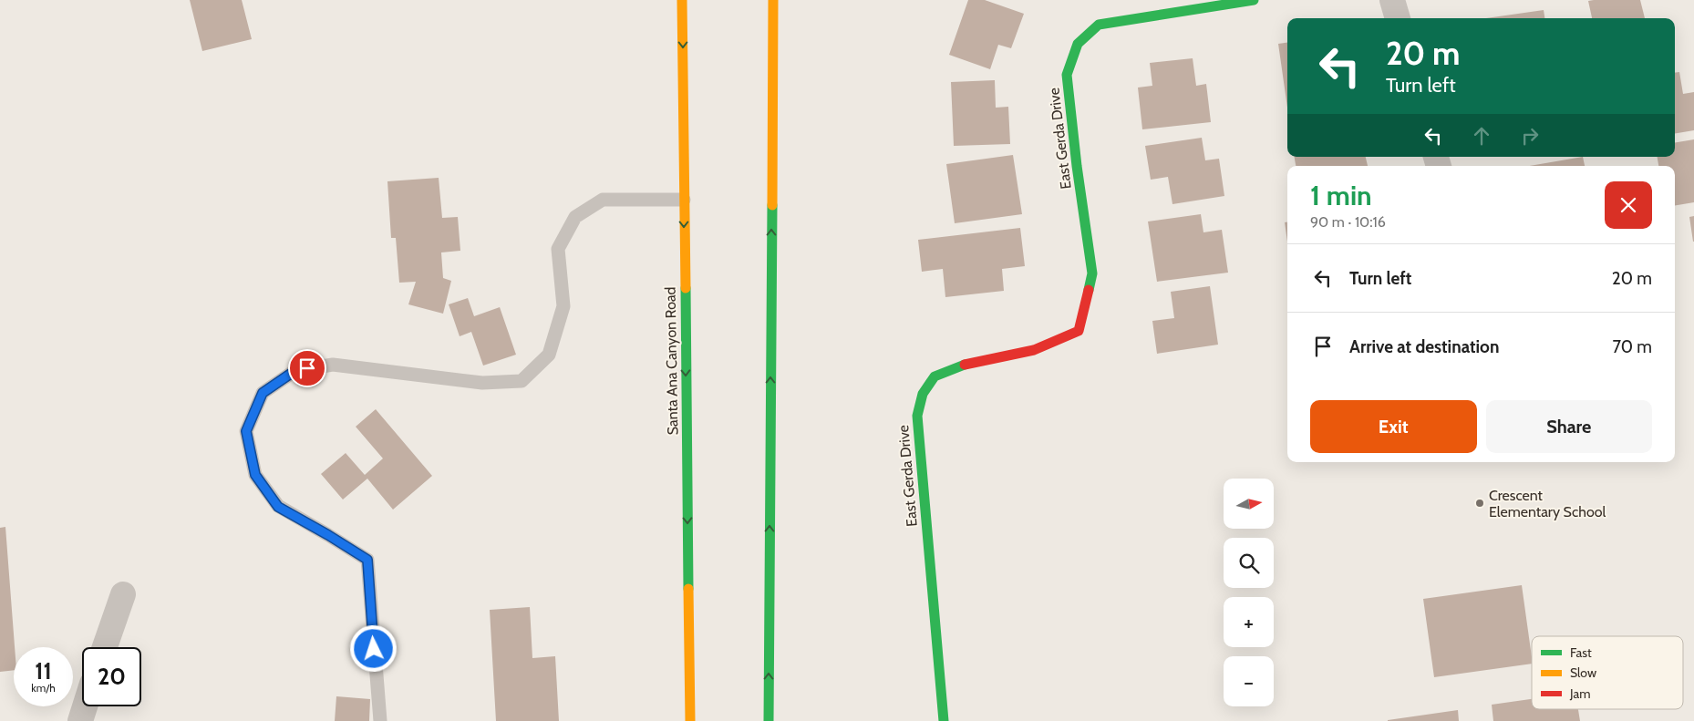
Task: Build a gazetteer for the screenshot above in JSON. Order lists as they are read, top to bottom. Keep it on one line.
{"streets":{"main road":["East Gerda Drive","Santa Ana Canyon Road"]},"places":["Crescent Elementary School"],"legend":["Fast","Slow","Jam"],"north":"right","page":{"turn":["20 m","Turn left"],"heading":["1 min","90 m · 10:16"],"list":[{"name":"Turn left","value":"20 m"},{"name":"Arrive at destination","value":"70 m"}],"buttons":["Exit","Share"],"map_buttons":["+","−"],"speed":"11 km/h","limit":"20"}}
